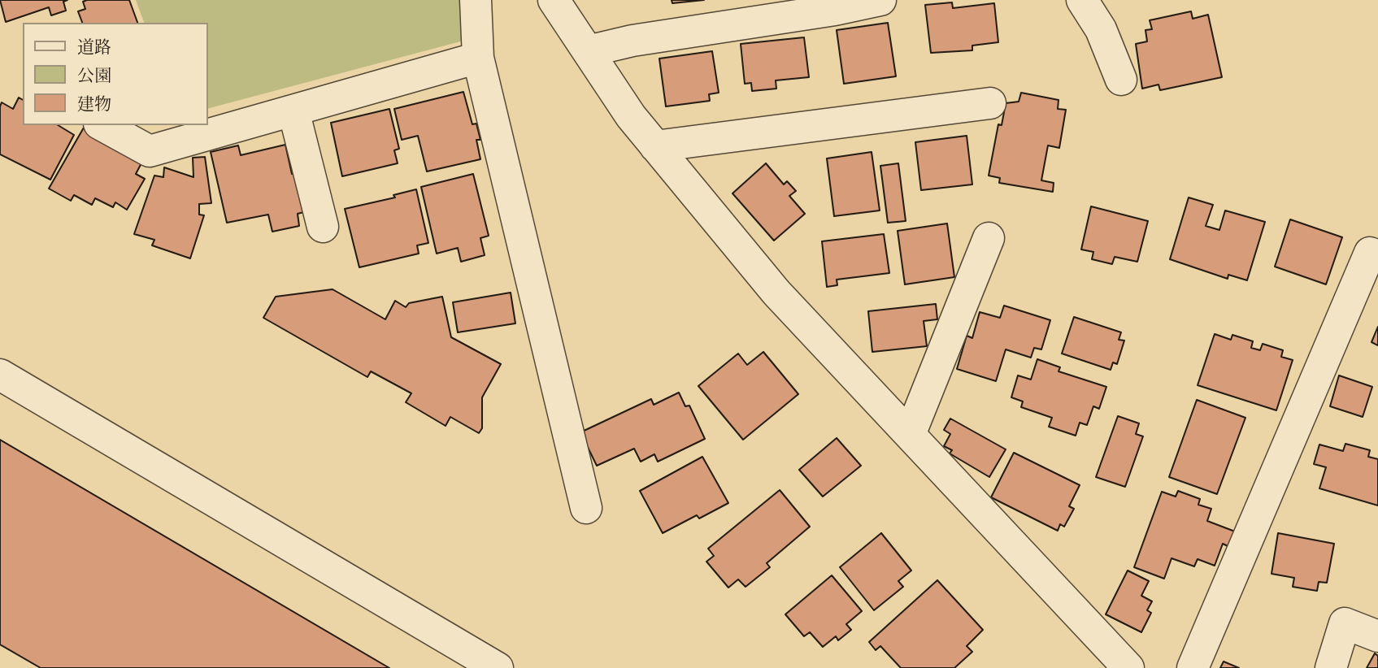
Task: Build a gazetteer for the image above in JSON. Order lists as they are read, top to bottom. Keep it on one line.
{"legend":["道路","公園","建物"]}
